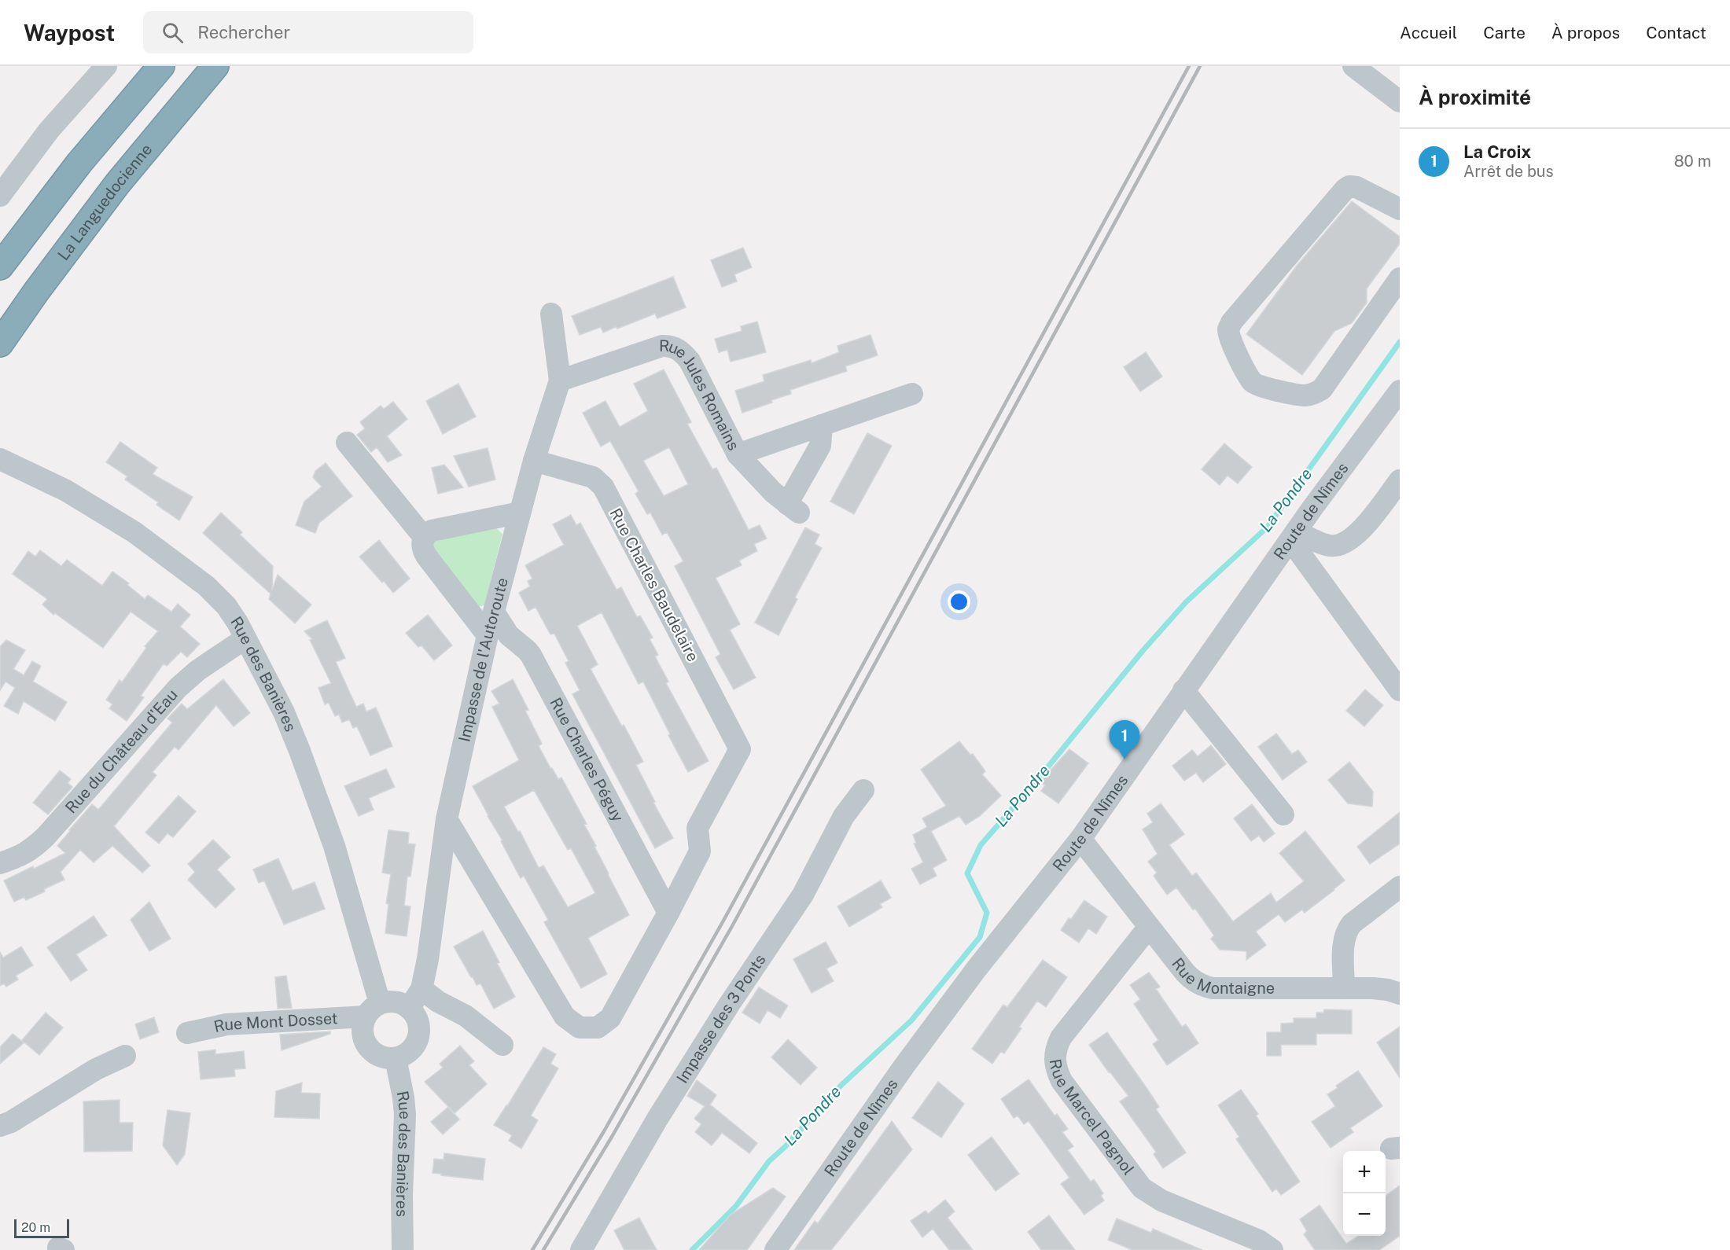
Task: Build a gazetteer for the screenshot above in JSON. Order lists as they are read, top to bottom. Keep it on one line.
{"streets":{"highway":["La Languedocienne"],"street":["Rue Jules Romains","Route de Nîmes","Rue Charles Baudelaire","Impasse de l'Autoroute","Rue des Banières","Rue du Château d'Eau","Rue Charles Péguy","Rue Montaigne","Impasse des 3 Ponts","Rue Mont Dosset","Rue Marcel Pagnol"]},"crossings":[["Rue Jules Romains","Impasse de l'Autoroute"],["Route de Nîmes","Rue Montaigne"],["Rue Charles Baudelaire","Impasse de l'Autoroute"],["Rue Charles Baudelaire","Rue Charles Péguy"],["Impasse de l'Autoroute","Rue des Banières"],["Impasse de l'Autoroute","Rue Charles Péguy"],["Impasse de l'Autoroute","Rue Mont Dosset"],["Rue des Banières","Rue du Château d'Eau"],["Rue des Banières","Rue Mont Dosset"],["Rue Montaigne","Rue Marcel Pagnol"]],"water":["La Pondre"],"scale_bar":"20 m","page":{"header":"Waypost","search":"Rechercher","nav":["Accueil","Carte","À propos","Contact"],"heading":"À proximité","list":[{"mark":"1","name":"La Croix","note":"Arrêt de bus","value":"80 m"}],"pins":"1","map_buttons":["+","−"],"scale":"20 m"}}
